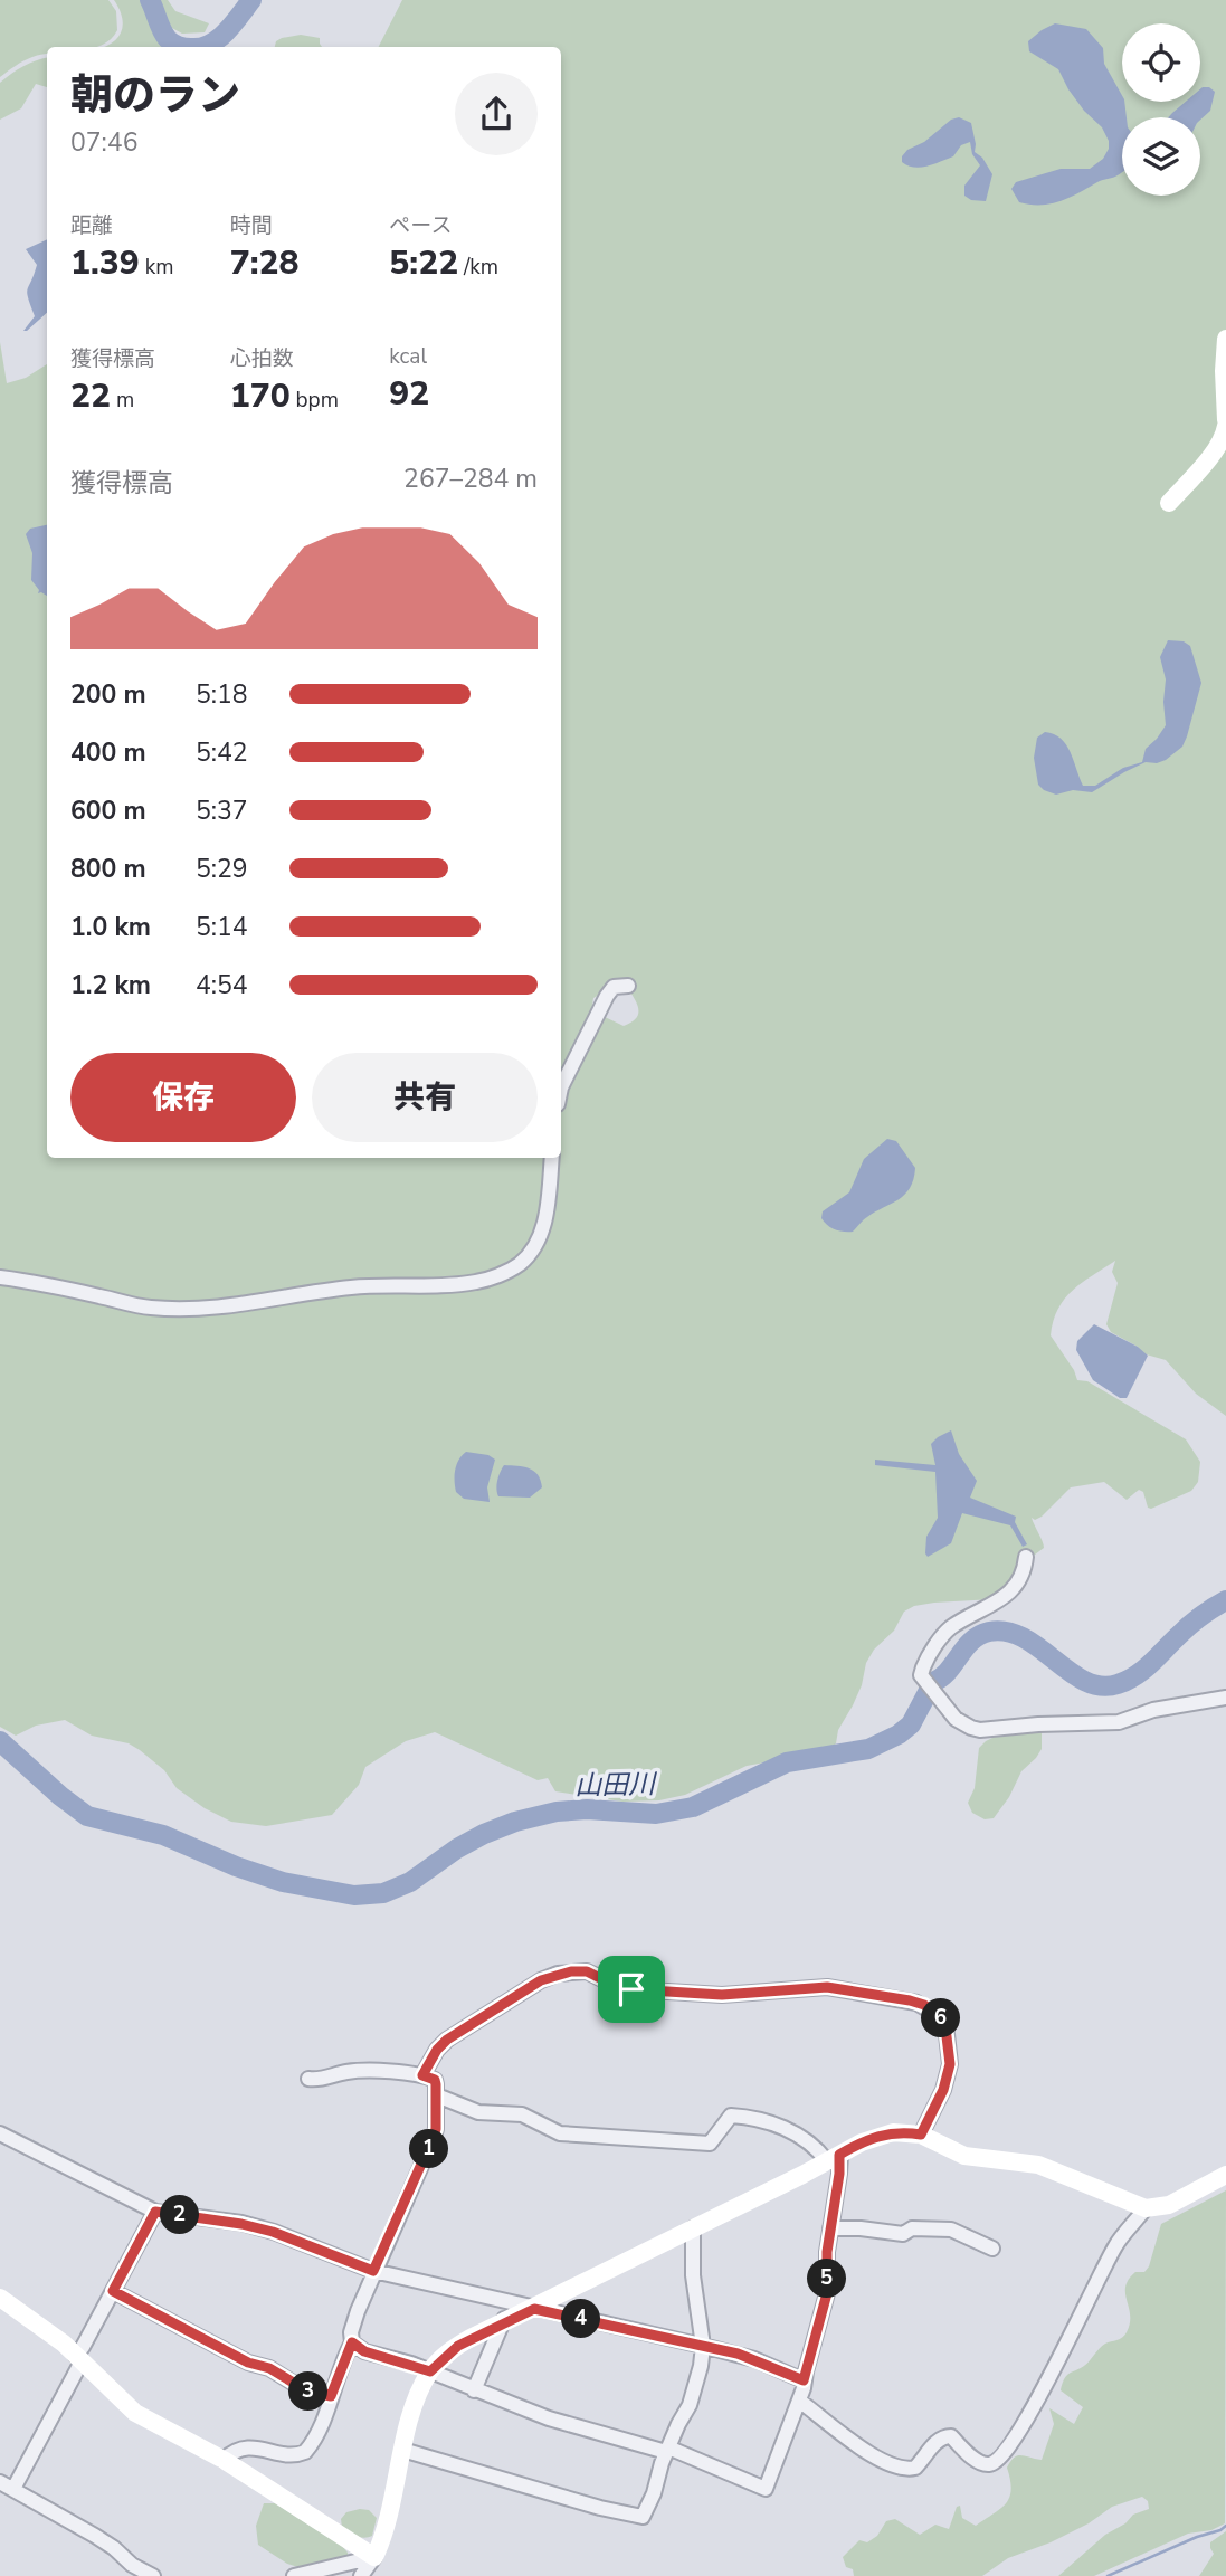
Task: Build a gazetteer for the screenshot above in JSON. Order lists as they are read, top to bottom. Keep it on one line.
{"water":["山田川"],"page":{"heading":["朝のラン","07:46"],"stats":[["距離","1.39 km"],["時間","7:28"],["ペース","5:22 /km"],["獲得標高","22 m"],["心拍数","170 bpm"],["kcal","92"]],"chart":["獲得標高","267–284 m"],"list":[{"name":"200 m","note":"5:18"},{"name":"400 m","note":"5:42"},{"name":"600 m","note":"5:37"},{"name":"800 m","note":"5:29"},{"name":"1.0 km","note":"5:14"},{"name":"1.2 km","note":"4:54"}],"buttons":["保存","共有"],"pins":["6","1","2","5","4","3"]}}
